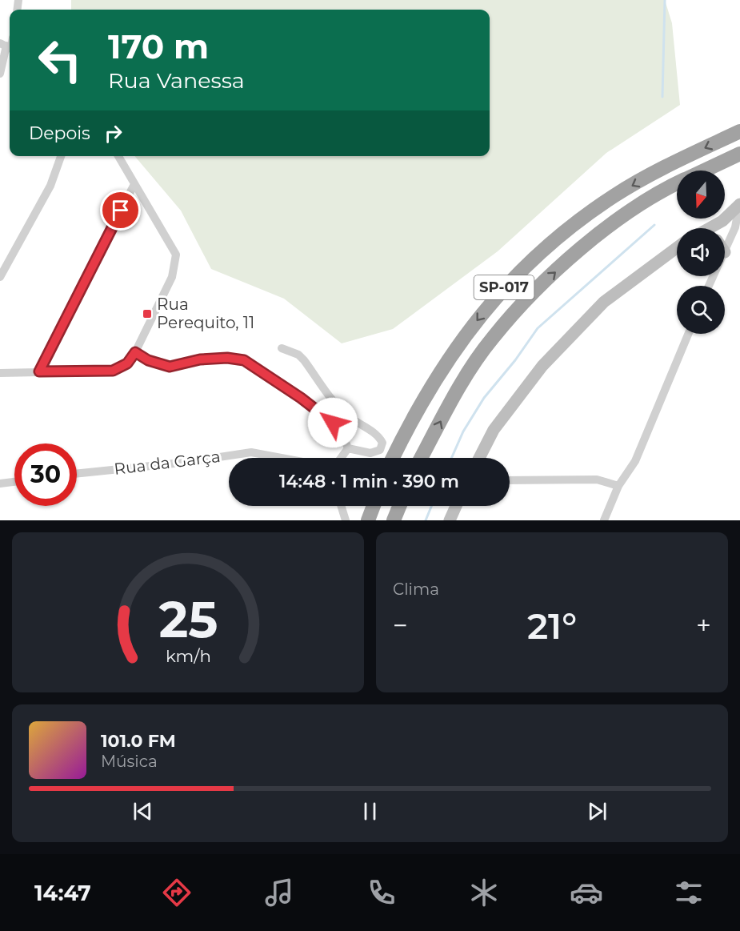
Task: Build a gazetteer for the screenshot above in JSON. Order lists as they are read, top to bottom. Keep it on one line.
{"streets":{"highway":["SP-017"],"street":["Rua da Garça"]},"places":{"transit":["Rua Perequito, 11"]},"north":"bottom","page":{"turn":["170 m","Rua Vanessa"],"then":"Depois","limit":"30","trip":"14:48 · 1 min · 390 m","tile":"Clima","heat":["−","21°","+"],"song":["101.0 FM","Música"],"tabs":"14:47","gauge":["25","km/h"]}}
